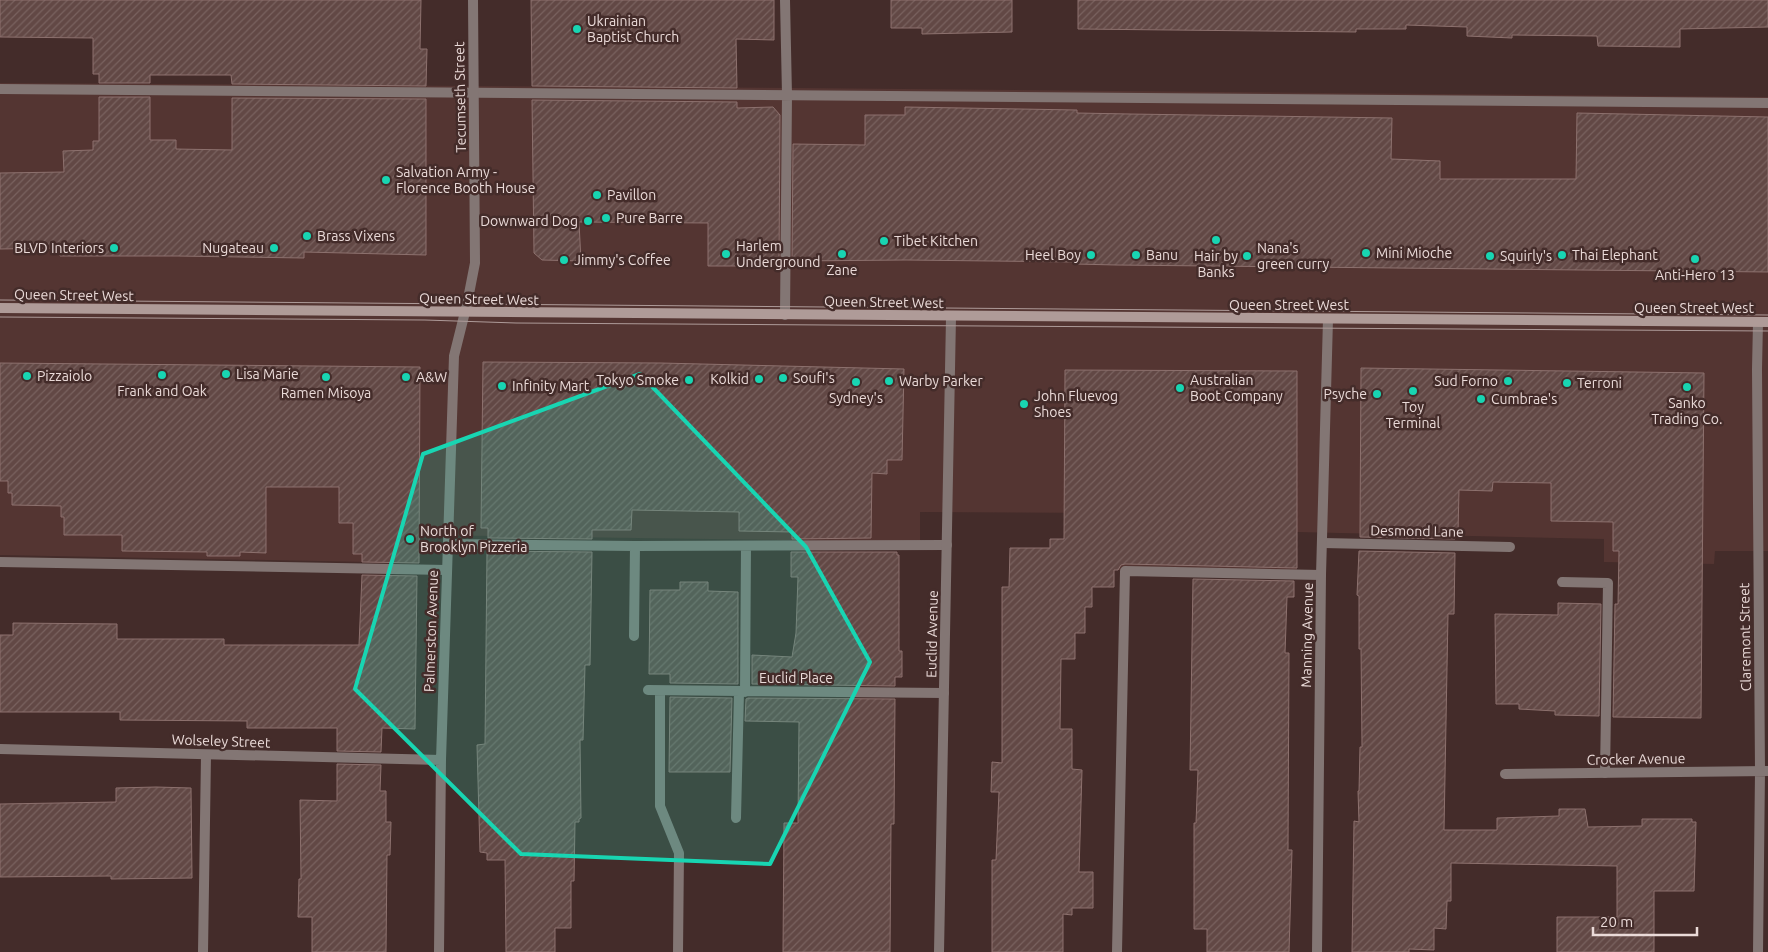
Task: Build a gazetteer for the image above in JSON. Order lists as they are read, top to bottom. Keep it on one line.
{"streets":{"main road":["Queen Street West"],"street":["Tecumseth Street","Desmond Lane","Palmerston Avenue","Euclid Avenue","Manning Avenue","Claremont Street","Euclid Place","Wolseley Street","Crocker Avenue"]},"crossings":[["Tecumseth Street","Queen Street West"],["Tecumseth Street","Palmerston Avenue"],["Queen Street West","Palmerston Avenue"],["Queen Street West","Euclid Avenue"],["Queen Street West","Manning Avenue"],["Queen Street West","Claremont Street"],["Desmond Lane","Manning Avenue"],["Palmerston Avenue","Wolseley Street"],["Euclid Avenue","Euclid Place"],["Claremont Street","Crocker Avenue"]],"places":["Ukrainian Baptist Church","Salvation Army - Florence Booth House","Pavillon","Pure Barre","Downward Dog","Brass Vixens","Hair by Banks","Tibet Kitchen","BLVD Interiors","Nugateau","Mini Mioche","Harlem Underground","Zane","Heel Boy","Banu","Thai Elephant","Nana's green curry","Squirly's","Anti-Hero 13","Jimmy's Coffee","Lisa Marie","Frank and Oak","Pizzaiolo","Ramen Misoya","A&W","Soufi's","Kolkid","Tokyo Smoke","Warby Parker","Sud Forno","Sydney's","Terroni","Infinity Mart","Sanko Trading Co.","Australian Boot Company","Toy Terminal","Psyche","Cumbrae's","John Fluevog Shoes","North of Brooklyn Pizzeria"],"scale_bar":"20 m"}
